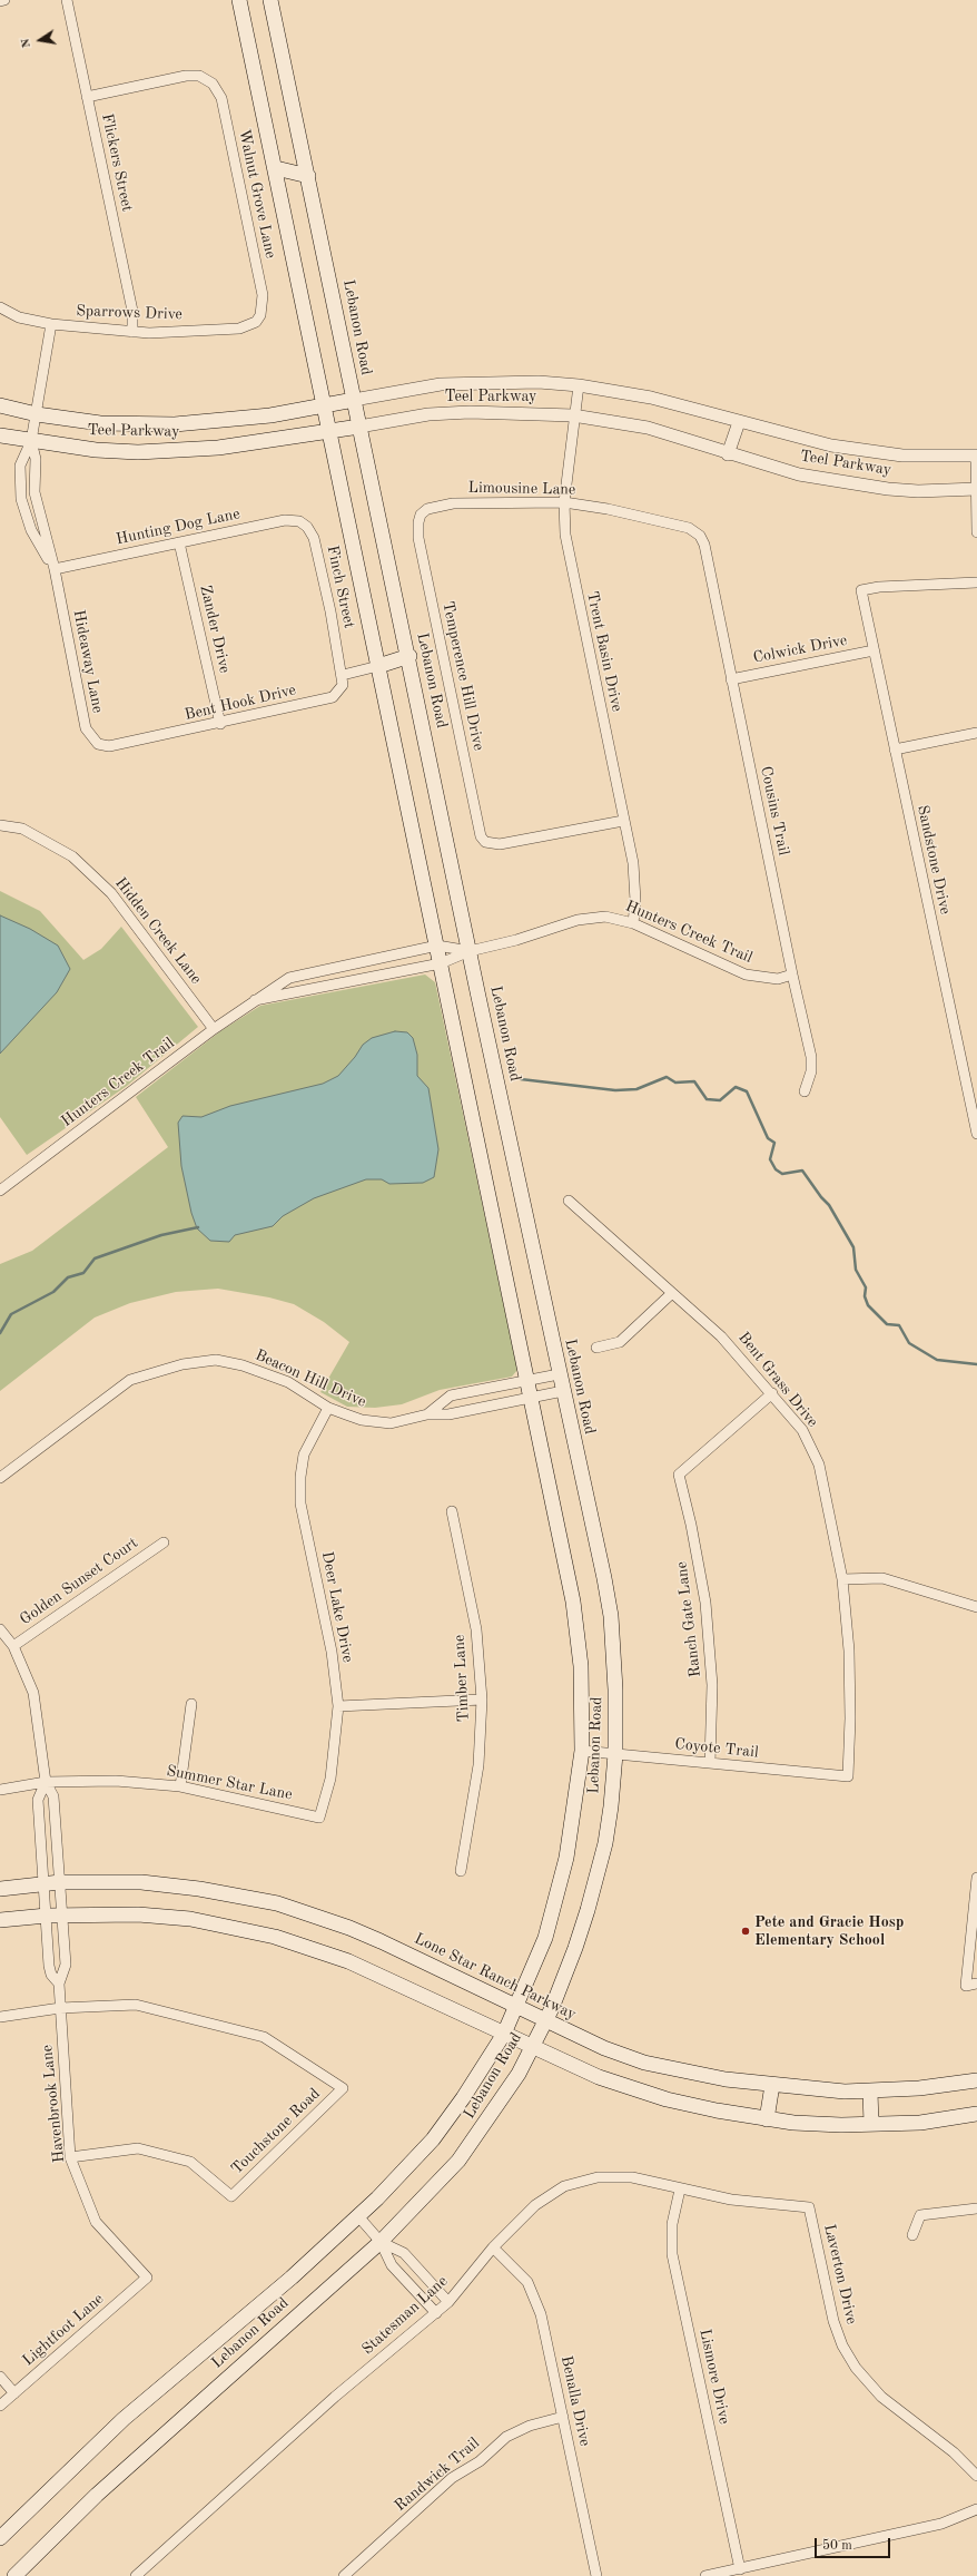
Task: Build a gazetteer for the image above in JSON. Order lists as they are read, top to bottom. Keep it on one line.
{"streets":{"main road":["Lebanon Road","Teel Parkway","Lone Star Ranch Parkway"],"street":["Flickers Street","Walnut Grove Lane","Sparrows Drive","Limousine Lane","Hunting Dog Lane","Finch Street","Zander Drive","Colwick Drive","Trent Basin Drive","Hideaway Lane","Temperence Hill Drive","Bent Hook Drive","Cousins Trail","Sandstone Drive","Hidden Creek Lane","Hunters Creek Trail","Beacon Hill Drive","Bent Grass Drive","Golden Sunset Court","Deer Lake Drive","Ranch Gate Lane","Timber Lane","Coyote Trail","Summer Star Lane","Havenbrook Lane","Touchstone Road","Laverton Drive","Statesman Lane","Lightfoot Lane","Lismore Drive","Benalla Drive","Randwick Trail"]},"crossings":[["Flickers Street","Walnut Grove Lane"],["Flickers Street","Sparrows Drive"],["Walnut Grove Lane","Sparrows Drive"],["Sparrows Drive","Hideaway Lane"],["Lebanon Road","Teel Parkway"],["Lebanon Road","Hunters Creek Trail"],["Lebanon Road","Beacon Hill Drive"],["Lebanon Road","Coyote Trail"],["Lebanon Road","Lone Star Ranch Parkway"],["Teel Parkway","Trent Basin Drive"],["Teel Parkway","Hideaway Lane"],["Limousine Lane","Trent Basin Drive"],["Limousine Lane","Temperence Hill Drive"],["Limousine Lane","Cousins Trail"],["Hunting Dog Lane","Finch Street"],["Hunting Dog Lane","Zander Drive"],["Hunting Dog Lane","Hideaway Lane"],["Finch Street","Bent Hook Drive"],["Zander Drive","Bent Hook Drive"],["Colwick Drive","Cousins Trail"],["Colwick Drive","Sandstone Drive"],["Trent Basin Drive","Temperence Hill Drive"],["Trent Basin Drive","Hunters Creek Trail"],["Hideaway Lane","Bent Hook Drive"],["Cousins Trail","Hunters Creek Trail"],["Hidden Creek Lane","Hunters Creek Trail"],["Beacon Hill Drive","Deer Lake Drive"],["Bent Grass Drive","Ranch Gate Lane"],["Bent Grass Drive","Coyote Trail"],["Golden Sunset Court","Havenbrook Lane"],["Deer Lake Drive","Summer Star Lane"],["Ranch Gate Lane","Coyote Trail"],["Summer Star Lane","Havenbrook Lane"],["Lone Star Ranch Parkway","Havenbrook Lane"],["Havenbrook Lane","Touchstone Road"],["Havenbrook Lane","Lightfoot Lane"],["Laverton Drive","Statesman Lane"],["Statesman Lane","Lismore Drive"],["Statesman Lane","Benalla Drive"],["Benalla Drive","Randwick Trail"]],"places":["Pete and Gracie Hosp Elementary School"],"scale_bar":"50 m","north":"left"}
